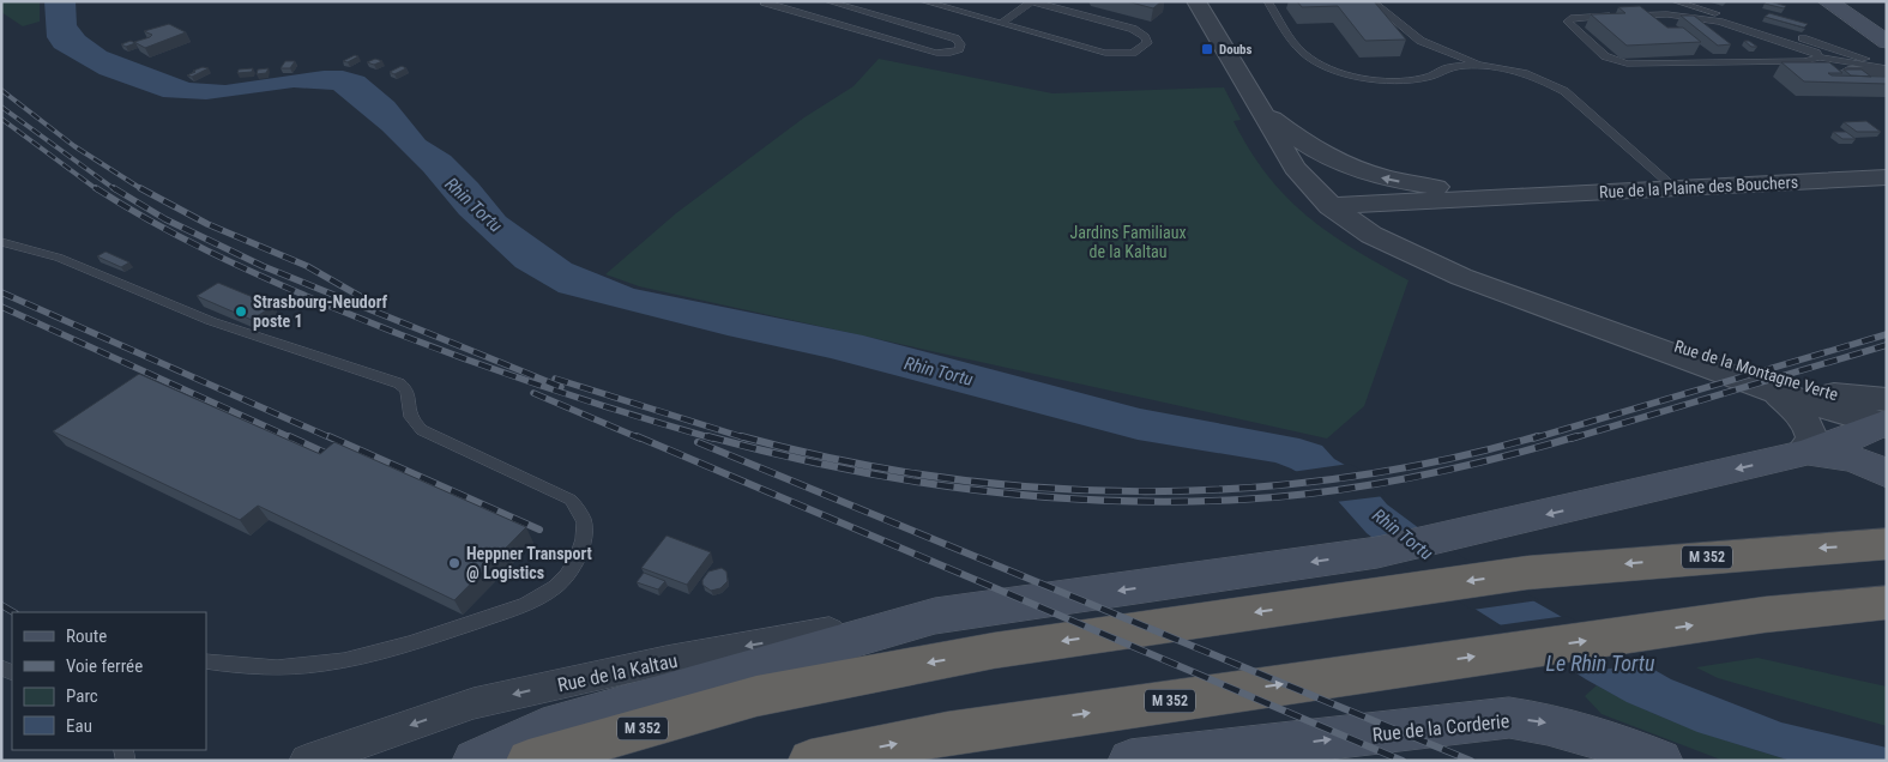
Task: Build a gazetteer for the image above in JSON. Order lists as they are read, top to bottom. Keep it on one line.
{"streets":{"highway":["M 352"],"main road":["Rue de la Corderie"],"street":["Rue de la Plaine des Bouchers","Rue de la Montagne Verte","Rue de la Kaltau"]},"crossings":[["Rue de la Plaine des Bouchers","Rue de la Montagne Verte"]],"one_way":["Rue de la Kaltau","Rue de la Corderie"],"water":["Rhin Tortu","Le Rhin Tortu"],"parks":["Jardins Familiaux de la Kaltau"],"places":{"transit":["Doubs"],"other":["Strasbourg-Neudorf poste 1","Heppner Transport @ Logistics"]},"legend":["Route","Voie ferrée","Parc","Eau"]}
